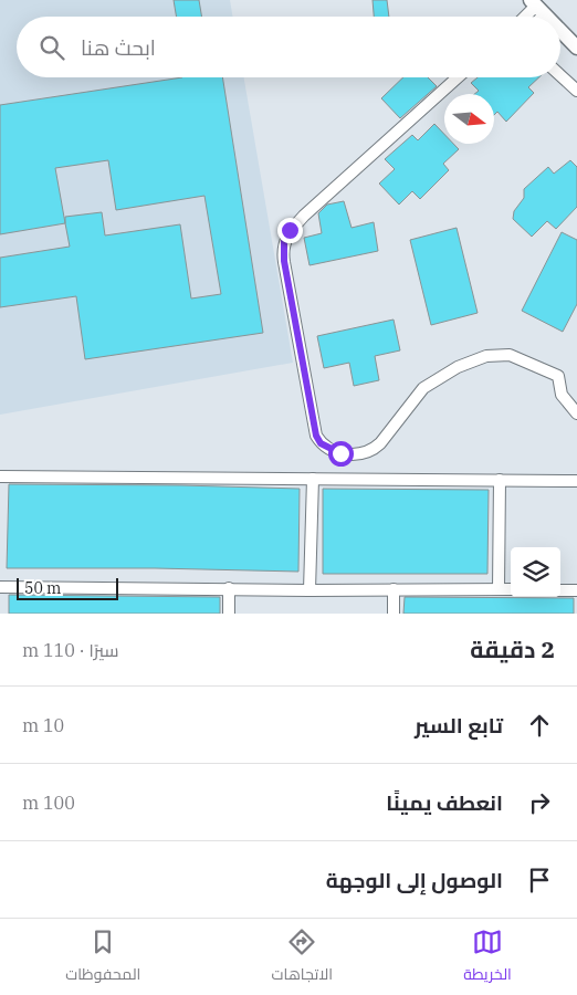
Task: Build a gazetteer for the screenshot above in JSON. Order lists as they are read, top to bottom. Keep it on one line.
{"scale_bar":"50 m","north":"right","page":{"search":"ابحث هنا","scale":"50 m","heading":["2 دقيقة","سيرًا · 110 m"],"list":[["تابع السير","10 m"],["انعطف يمينًا","100 m"],"الوصول إلى الوجهة"],"nav":["الخريطة","الاتجاهات","المحفوظات"]}}
